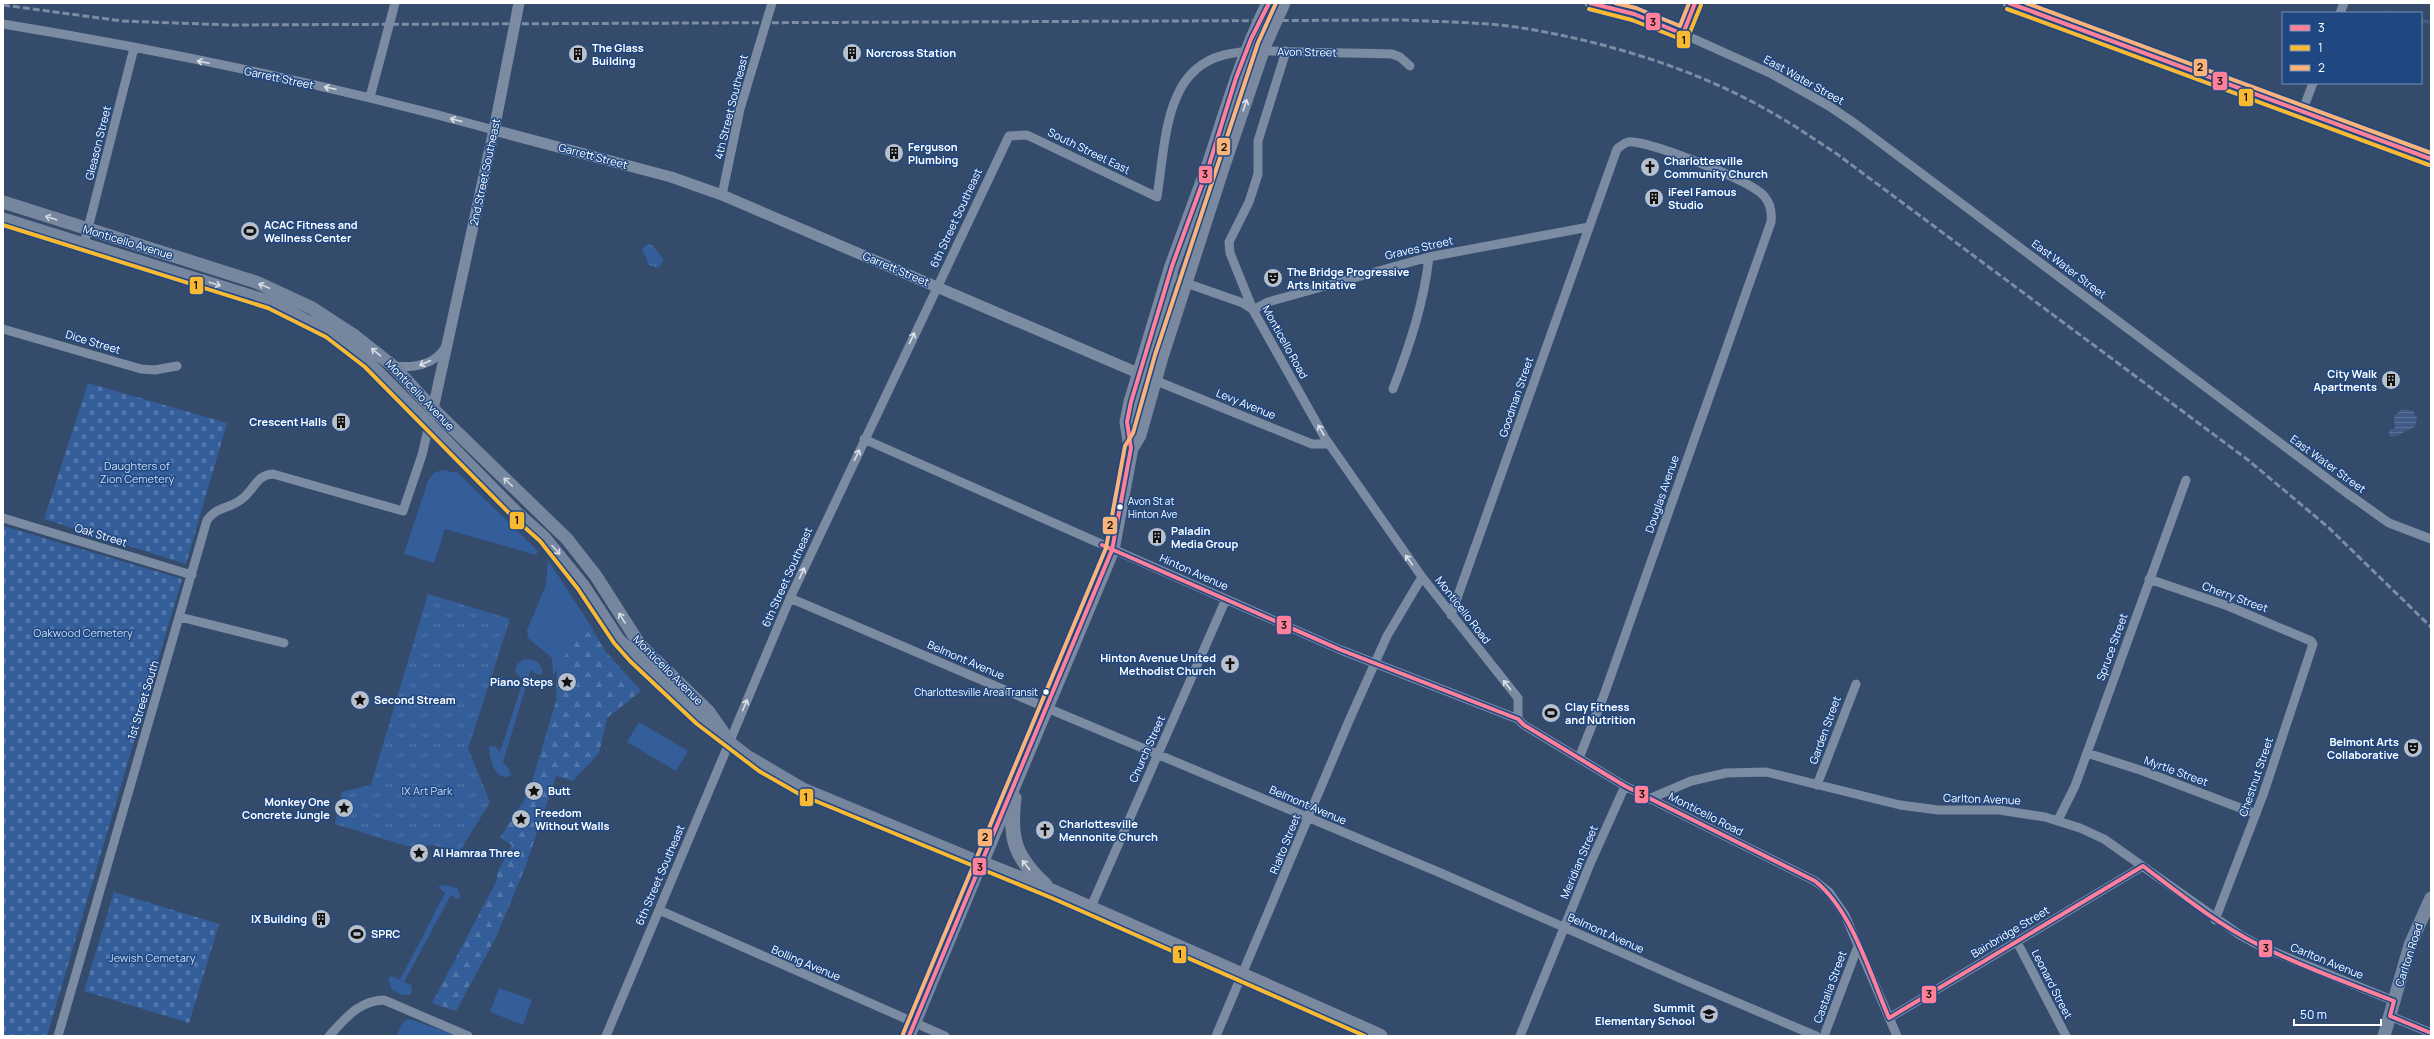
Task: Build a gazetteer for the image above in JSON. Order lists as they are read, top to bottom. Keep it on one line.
{"streets":{"main road":["Monticello Avenue","Carlton Road"],"street":["Avon Street","Garrett Street","East Water Street","4th Street Southeast","Gleason Street","South Street East","2nd Street Southeast","6th Street Southeast","Graves Street","Dice Street","Monticello Road","Goodman Street","Levy Avenue","Douglas Avenue","Oak Street","Hinton Avenue","Cherry Street","Spruce Street","Belmont Avenue","1st Street South","Garden Street","Church Street","Myrtle Street","Chestnut Street","Carlton Avenue","Rialto Street","Meridian Street","Bainbridge Street","Bolling Avenue","Leonard Street","Castalia Street"]},"crossings":[["Avon Street","South Street East"],["Avon Street","Monticello Road"],["Garrett Street","4th Street Southeast"],["Garrett Street","Gleason Street"],["Garrett Street","2nd Street Southeast"],["Garrett Street","6th Street Southeast"],["Garrett Street","Levy Avenue"],["Gleason Street","Monticello Avenue"],["South Street East","6th Street Southeast"],["2nd Street Southeast","Monticello Avenue"],["2nd Street Southeast","1st Street South"],["6th Street Southeast","Monticello Avenue"],["6th Street Southeast","Hinton Avenue"],["6th Street Southeast","Belmont Avenue"],["6th Street Southeast","Bolling Avenue"],["Monticello Avenue","Church Street"],["Monticello Avenue","Rialto Street"],["Graves Street","Monticello Road"],["Graves Street","Goodman Street"],["Monticello Road","Goodman Street"],["Monticello Road","Levy Avenue"],["Monticello Road","Douglas Avenue"],["Monticello Road","Hinton Avenue"],["Monticello Road","Carlton Avenue"],["Monticello Road","Rialto Street"],["Monticello Road","Meridian Street"],["Monticello Road","Bainbridge Street"],["Monticello Road","Castalia Street"],["Goodman Street","Douglas Avenue"],["Oak Street","1st Street South"],["Hinton Avenue","Church Street"],["Hinton Avenue","Rialto Street"],["Cherry Street","Spruce Street"],["Cherry Street","Chestnut Street"],["Spruce Street","Myrtle Street"],["Spruce Street","Carlton Avenue"],["Belmont Avenue","Church Street"],["Belmont Avenue","Rialto Street"],["Belmont Avenue","Meridian Street"],["Garden Street","Carlton Avenue"],["Myrtle Street","Chestnut Street"],["Chestnut Street","Carlton Avenue"],["Carlton Avenue","Bainbridge Street"],["Carlton Avenue","Carlton Road"],["Bainbridge Street","Leonard Street"]],"one_way":["6th Street Southeast"],"parks":["Daughters of Zion Cemetery","Oakwood Cemetery","IX Art Park","Jewish Cemetary"],"places":{"building":["Norcross Station","The Glass Building","Ferguson Plumbing","iFeel Famous Studio","City Walk Apartments","Crescent Halls","Paladin Media Group","IX Building"],"church":["Charlottesville Community Church","Hinton Avenue United Methodist Church","Charlottesville Mennonite Church"],"sports":["ACAC Fitness and Wellness Center","Clay Fitness and Nutrition","SPRC"],"theatre":["The Bridge Progressive Arts Initative","Belmont Arts Collaborative"],"other":["Avon St at Hinton Ave","Charlottesville Area Transit"],"place":["Piano Steps","Second Stream","Butt","Monkey One Concrete Jungle","Freedom Without Walls","Al Hamraa Three"],"school or university":["Summit Elementary School"]},"lines":["transit line 3","transit line 2","transit line 1"],"legend":["3","1","2"],"scale_bar":"50 m"}
